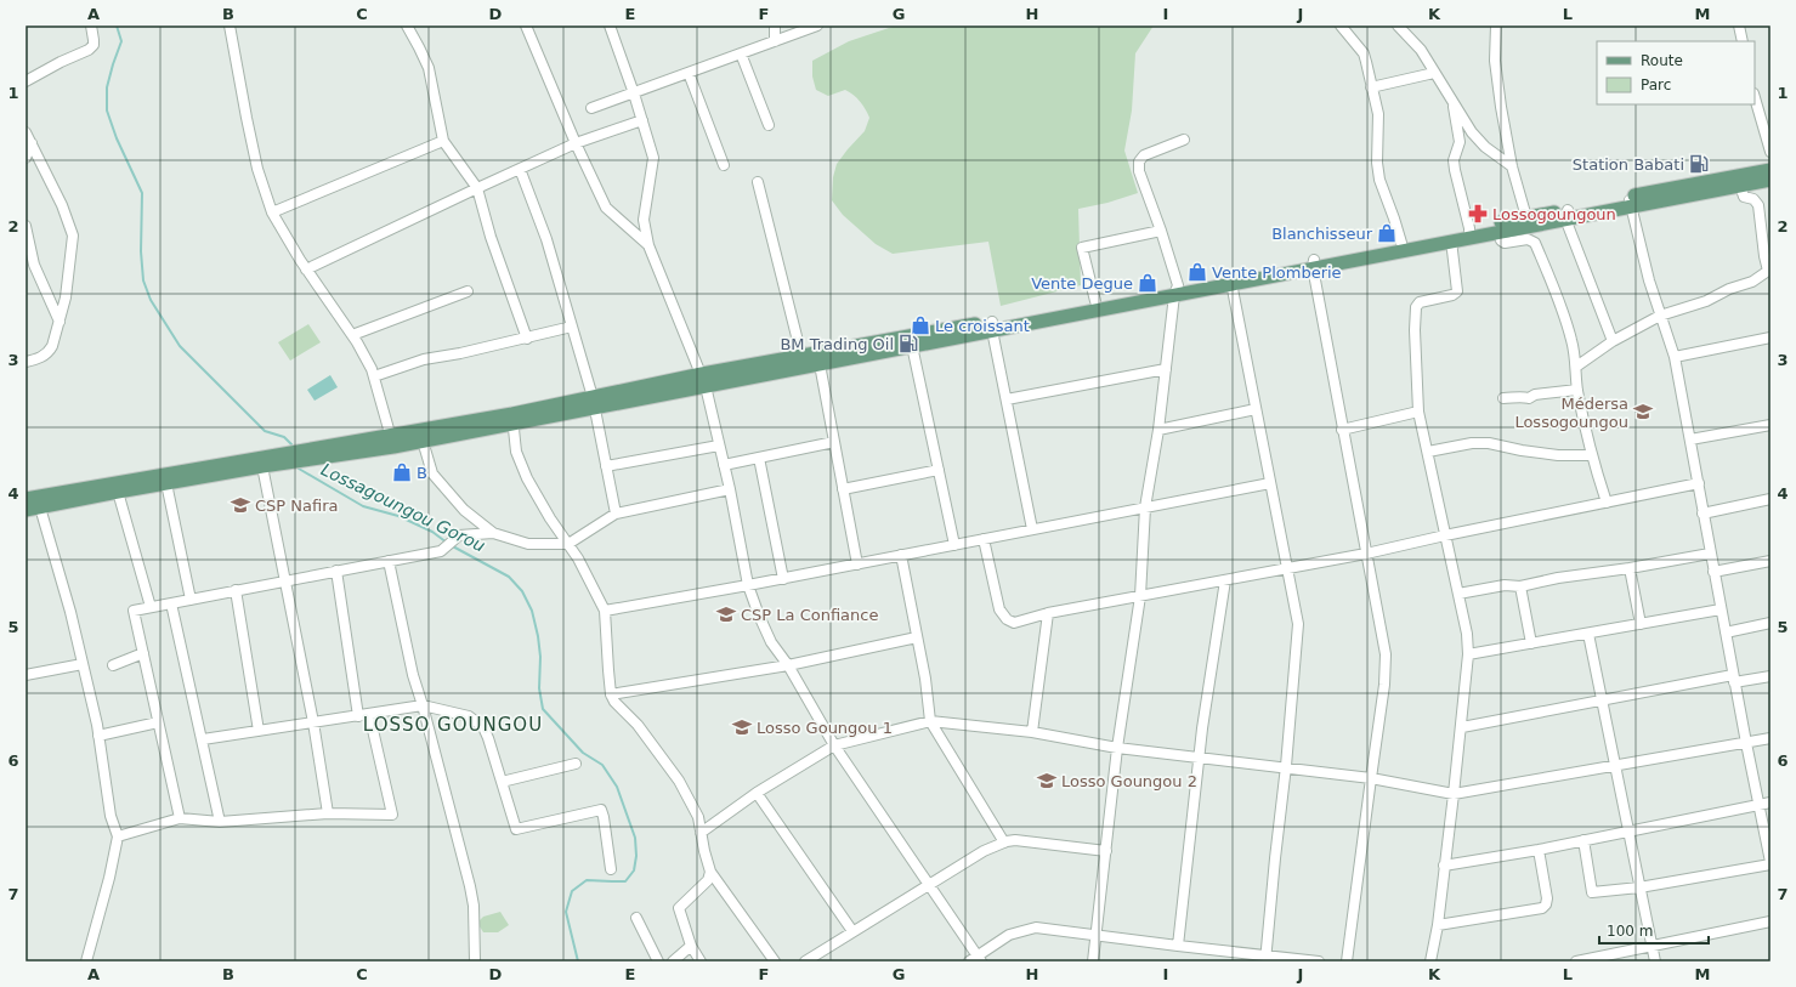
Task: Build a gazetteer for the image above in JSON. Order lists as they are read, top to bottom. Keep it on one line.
{"districts":["LOSSO GOUNGOU"],"water":["Lossagoungou Gorou"],"places":{"fuel station":["Station Babati","BM Trading Oil"],"pharmacy":["Lossogoungoun"],"shop":["Blanchisseur","Vente Plomberie","Vente Degue","Le croissant","B"],"school or university":["Médersa Lossogoungou","CSP Nafira","CSP La Confiance","Losso Goungou 1","Losso Goungou 2"]},"legend":["Route","Parc"],"scale_bar":"100 m","grid":{"columns":["A","B","C","D","E","F","G","H","I","J","K","L","M"],"rows":["1","2","3","4","5","6","7"]}}
